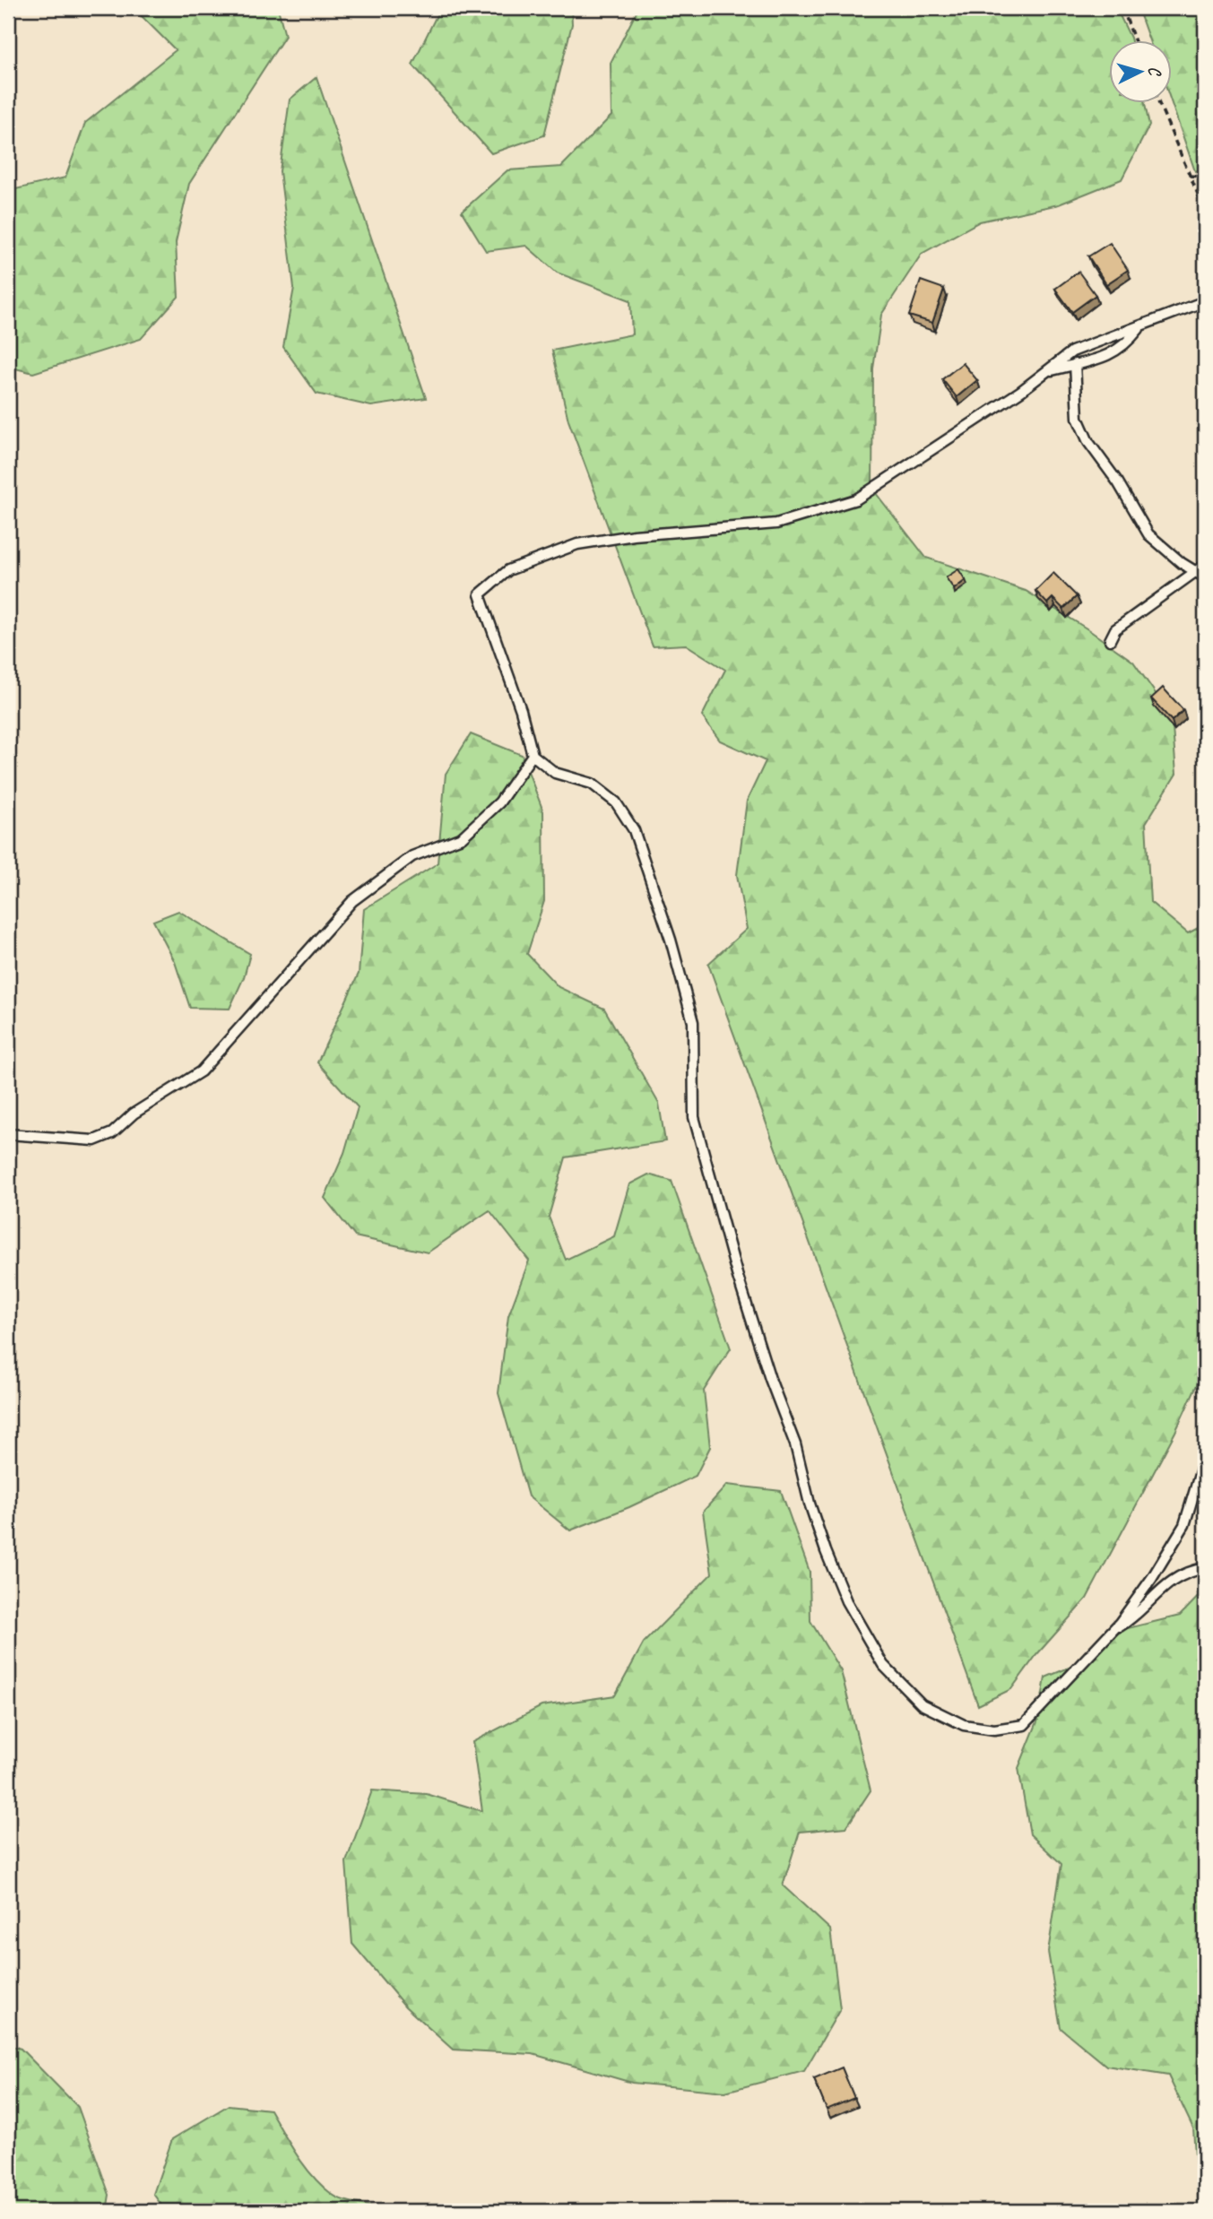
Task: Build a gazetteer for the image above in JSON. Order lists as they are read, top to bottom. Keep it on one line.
{"north":"right"}
